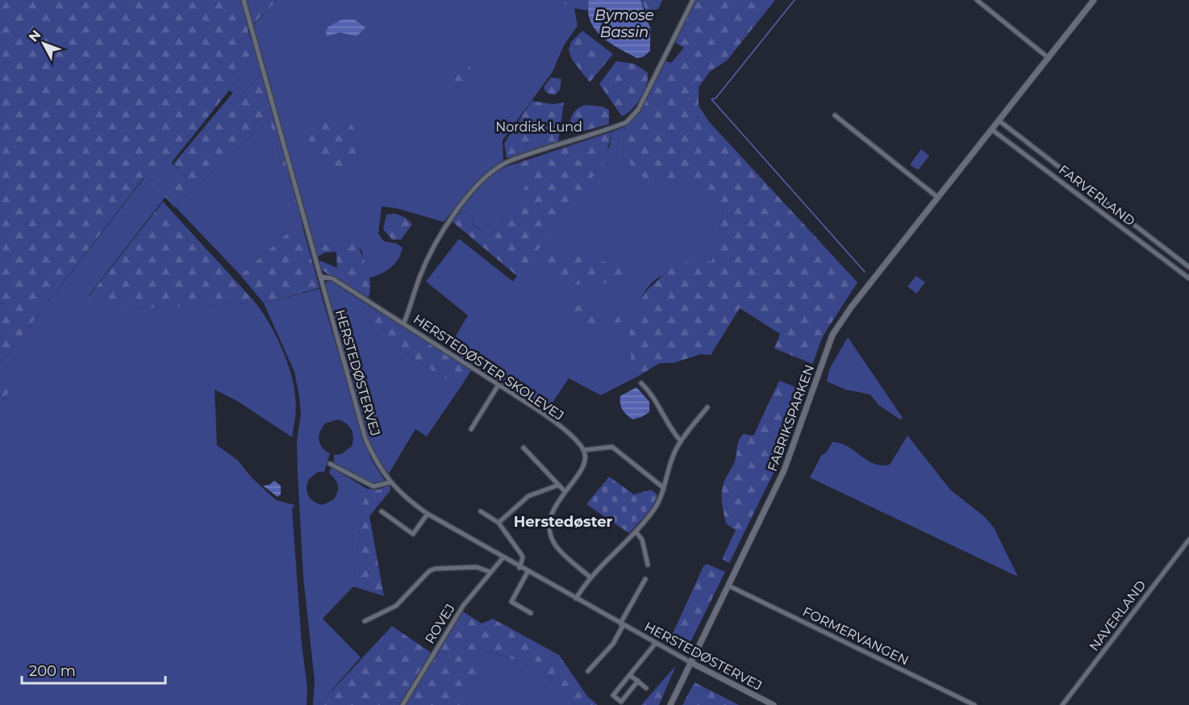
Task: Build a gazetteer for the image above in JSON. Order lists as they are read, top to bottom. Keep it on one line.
{"streets":{"street":["FARVERLAND","HERSTEDØSTER SKOLEVEJ","HERSTEDØSTERVEJ","FABRIKSPARKEN","NAVERLAND","ROVEJ","FORMERVANGEN"]},"crossings":[["FARVERLAND","FABRIKSPARKEN"],["HERSTEDØSTER SKOLEVEJ","HERSTEDØSTERVEJ"],["HERSTEDØSTERVEJ","FABRIKSPARKEN"],["HERSTEDØSTERVEJ","ROVEJ"],["FABRIKSPARKEN","FORMERVANGEN"]],"districts":["Herstedøster"],"water":["Bymose Bassin"],"parks":["Nordisk Lund"],"scale_bar":"200 m","north":"top left"}
